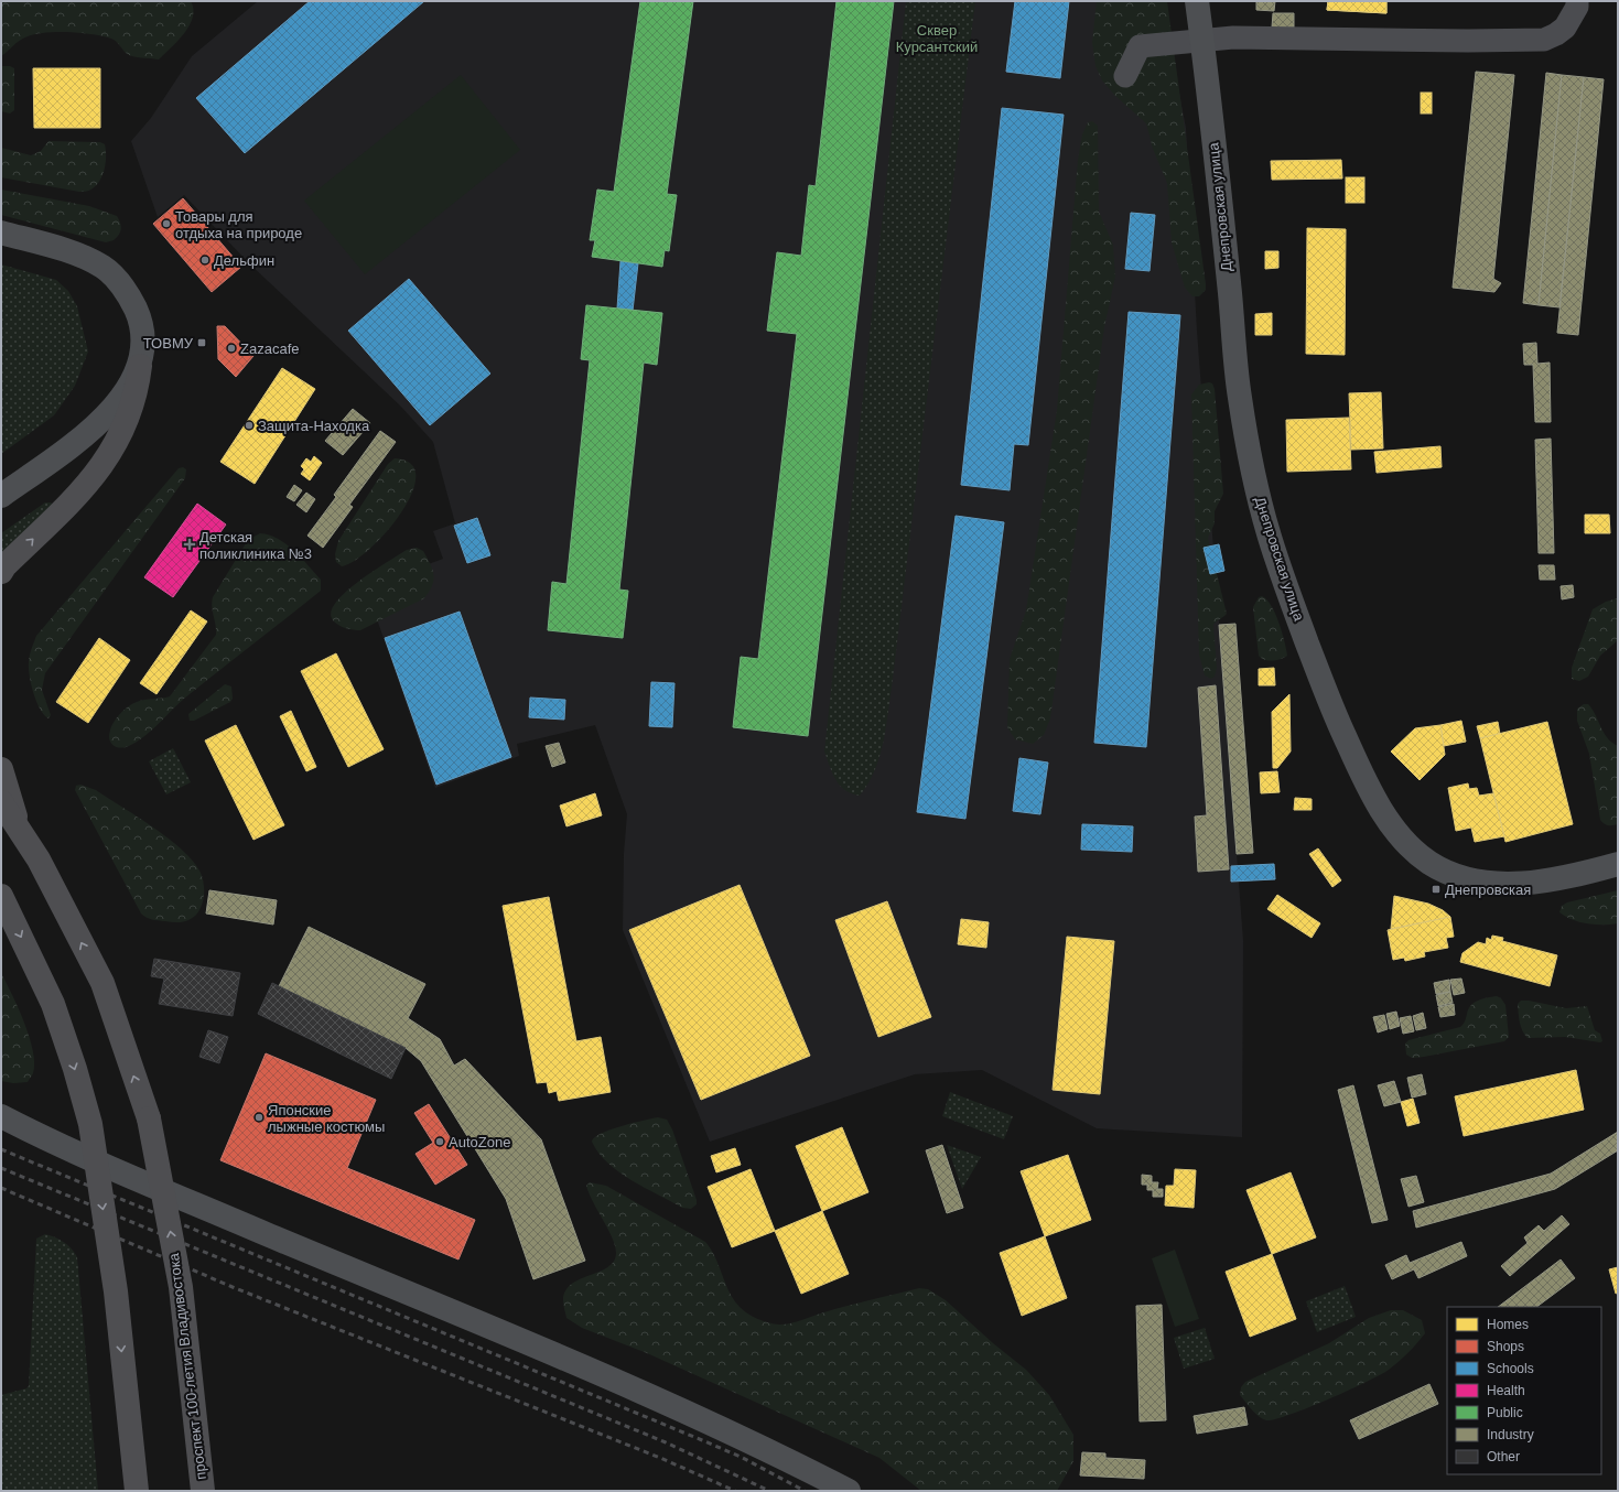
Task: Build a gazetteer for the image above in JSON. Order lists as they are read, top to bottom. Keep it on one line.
{"streets":{"highway":["проспект 100-летия Владивостока"],"main road":["Днепровская улица"]},"parks":["Сквер Курсантский"],"places":{"other":["Товары для отдыха на природе","Дельфин","Zazacafe","Защита-Находка","Японские лыжные костюмы","AutoZone"],"transit":["ТОВМУ","Днепровская"],"health":["Детская поликлиника №3"]},"legend":["Homes","Shops","Schools","Health","Public","Industry","Other"]}
